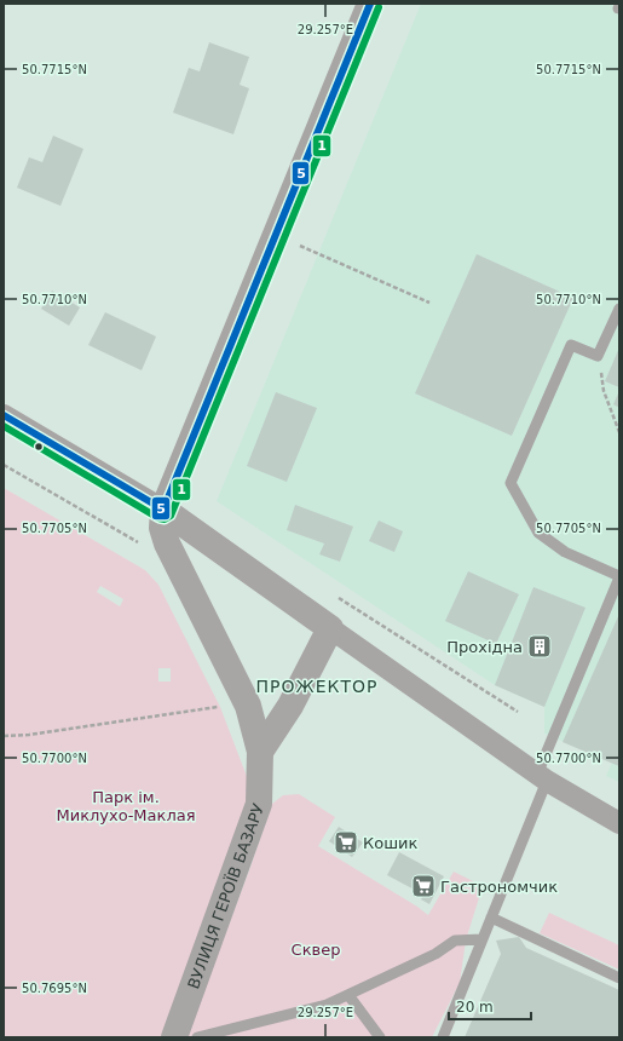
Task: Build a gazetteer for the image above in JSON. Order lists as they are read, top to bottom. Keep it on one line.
{"streets":{"street":["ВУЛИЦЯ ГЕРОЇВ БАЗАРУ"]},"districts":["ПРОЖЕКТОР"],"parks":["Парк ім. Миклухо-Маклая","Сквер"],"places":{"building":["Прохідна"],"supermarket":["Кошик","Гастрономчик"]},"lines":["transit line 5","transit line 1"],"scale_bar":"20 m","coordinates":["29.257°E","50.7715°N","50.7710°N","50.7705°N","50.7700°N","50.7695°N"]}
